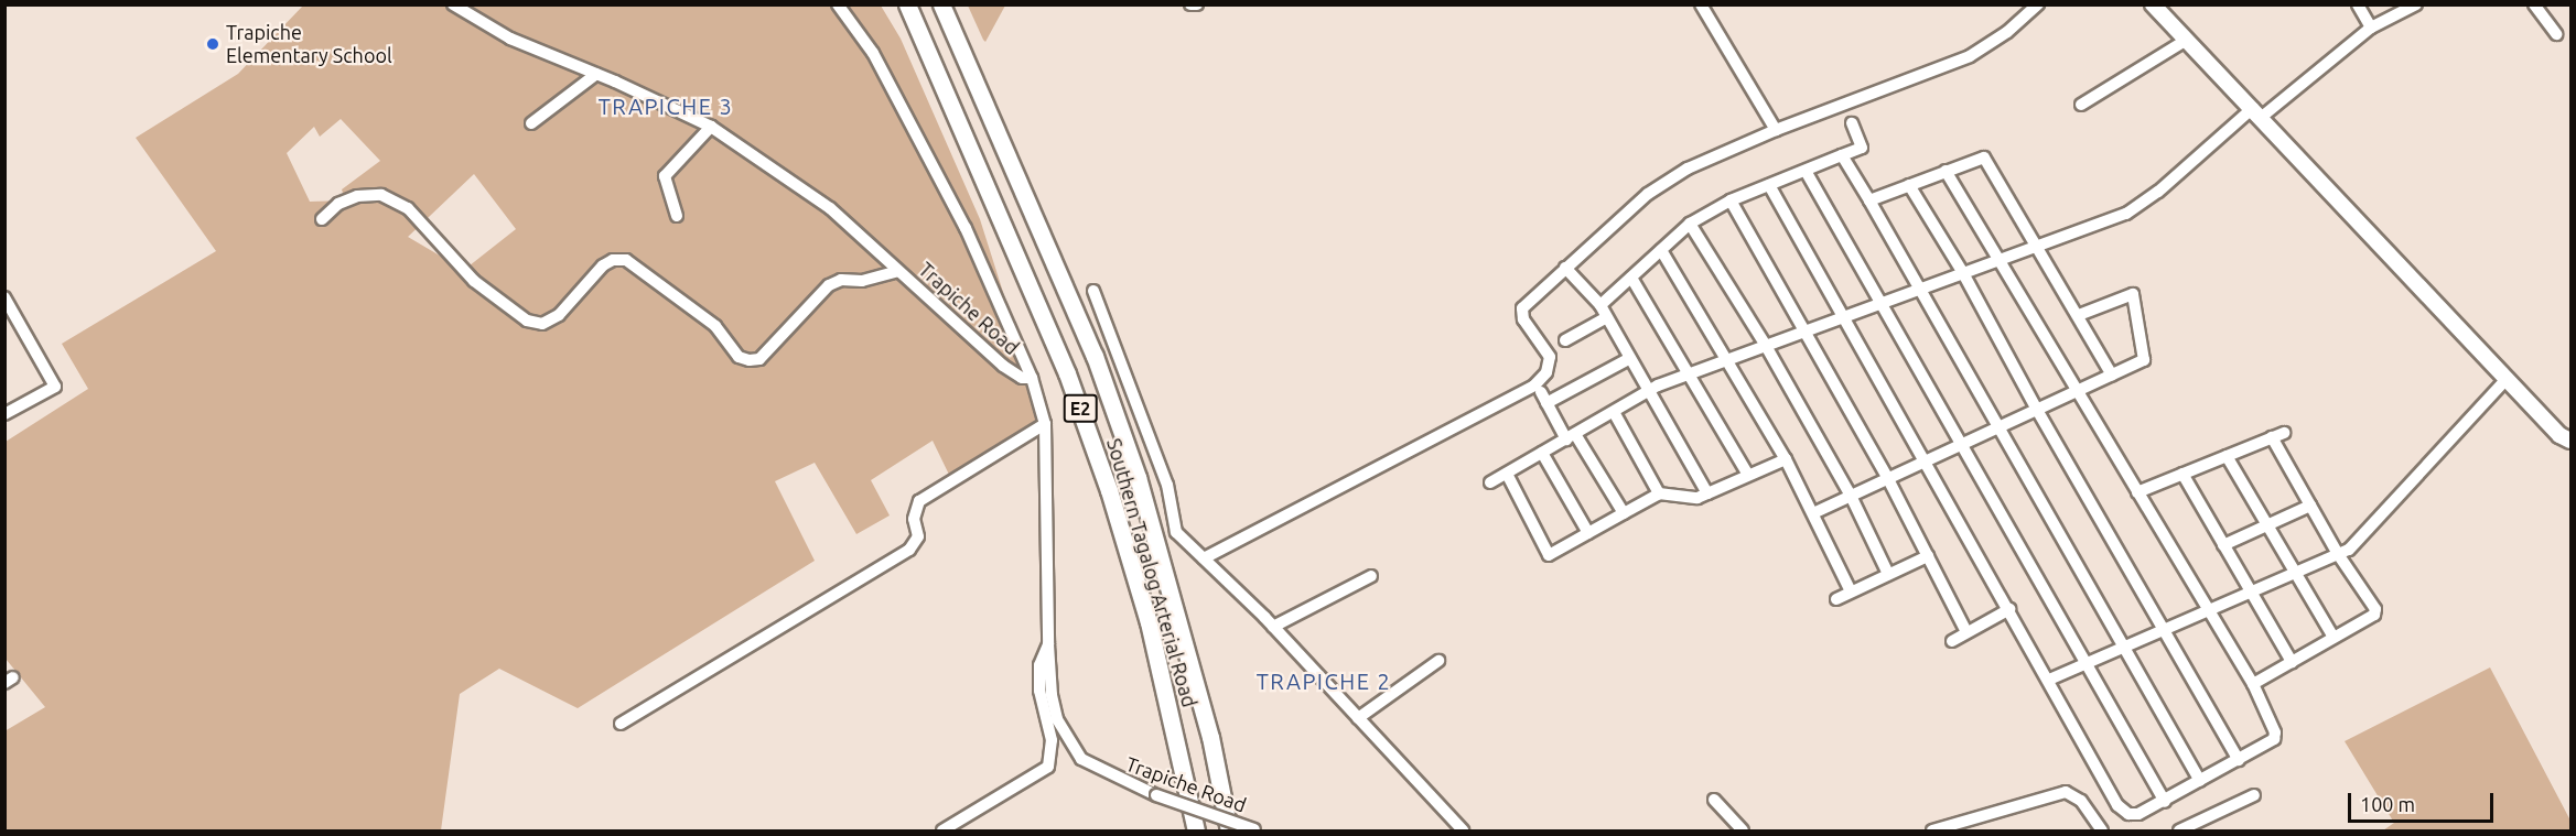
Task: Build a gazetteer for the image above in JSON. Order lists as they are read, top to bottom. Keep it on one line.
{"streets":{"highway":["E2","Southern Tagalog Arterial Road"],"street":["Trapiche Road"]},"districts":["TRAPICHE 3","TRAPICHE 2"],"places":["Trapiche Elementary School"],"scale_bar":"100 m"}
